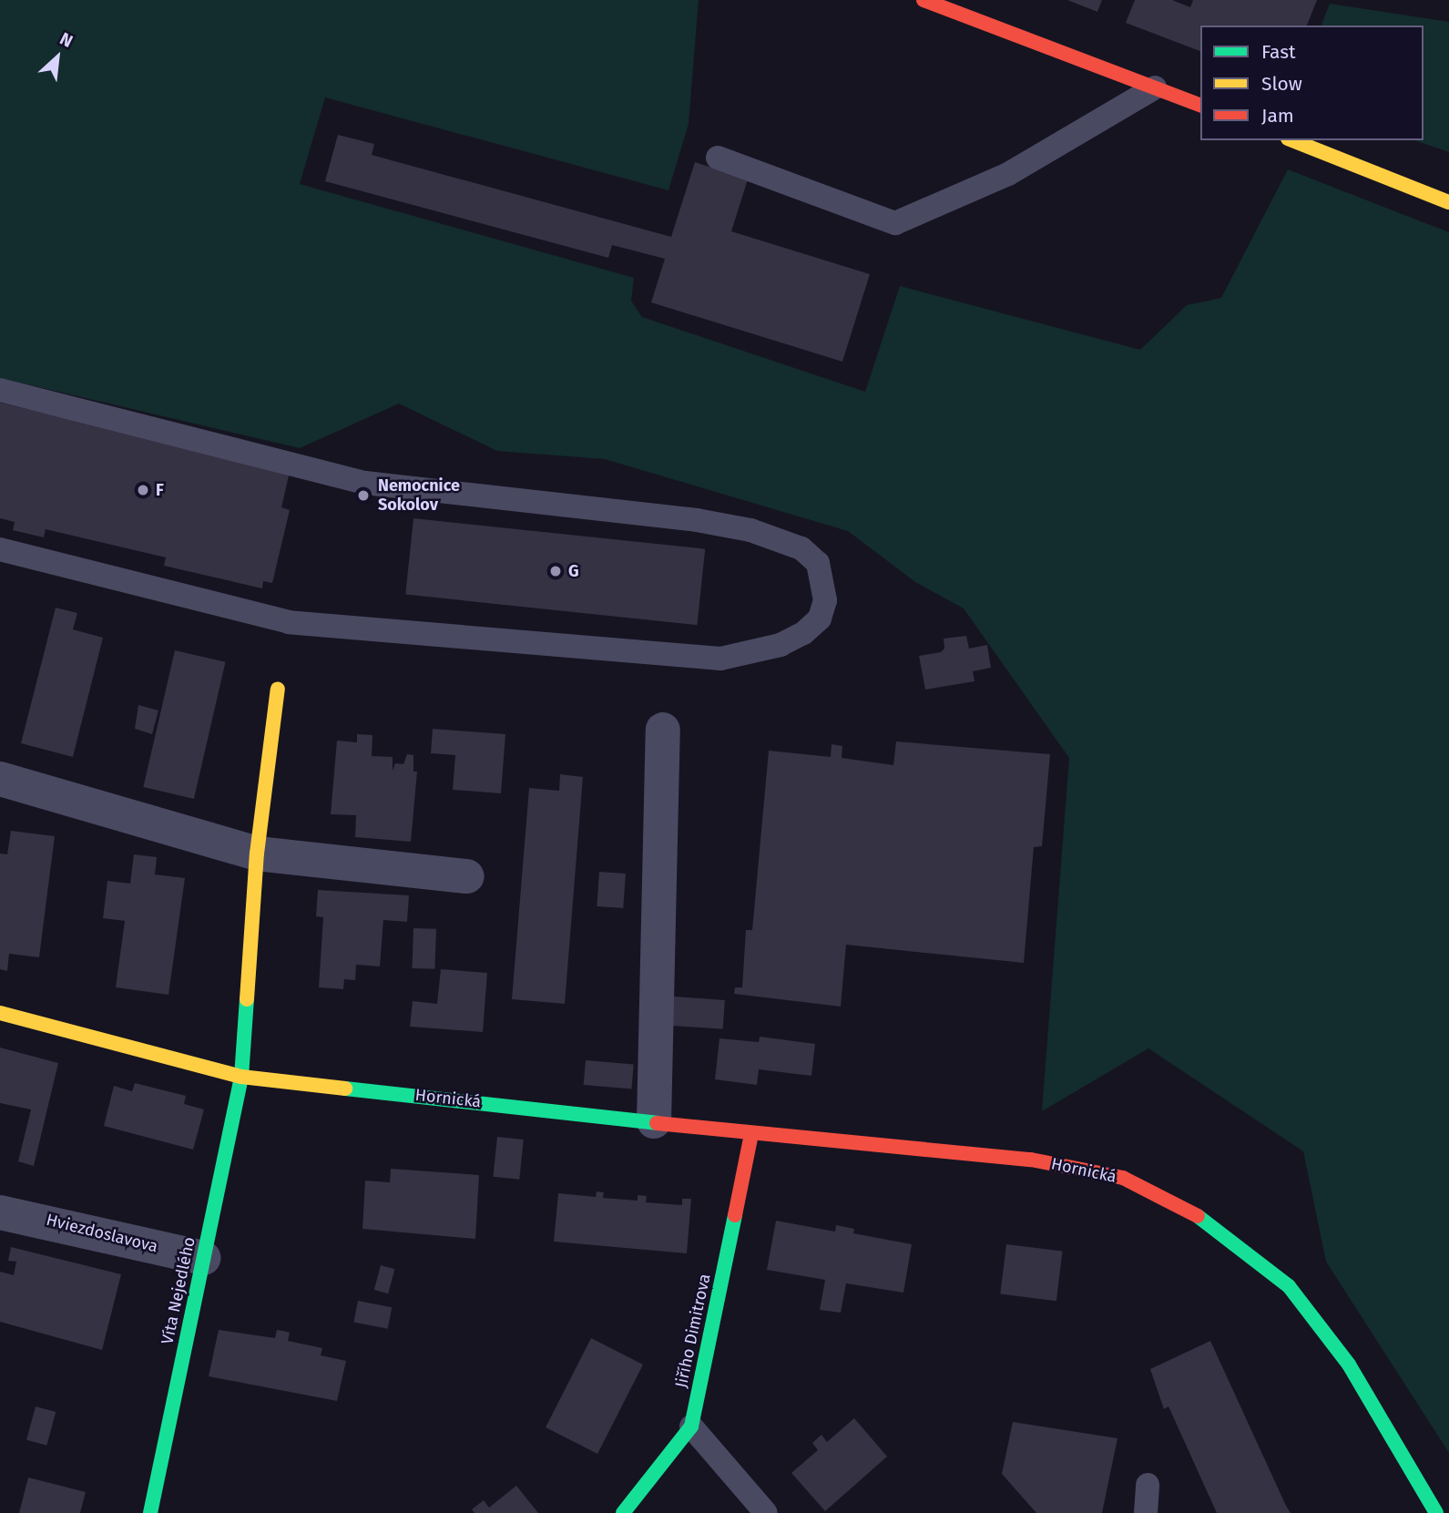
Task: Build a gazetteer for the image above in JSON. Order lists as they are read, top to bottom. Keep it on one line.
{"streets":{"street":["Hornická","Hviezdoslavova","Víta Nejedlého","Jiřího Dimitrova"]},"crossings":[["Hornická","Víta Nejedlého"],["Hornická","Jiřího Dimitrova"],["Hviezdoslavova","Víta Nejedlého"]],"places":["F","Nemocnice Sokolov","G"],"legend":["Fast","Slow","Jam"],"north":"top right"}
